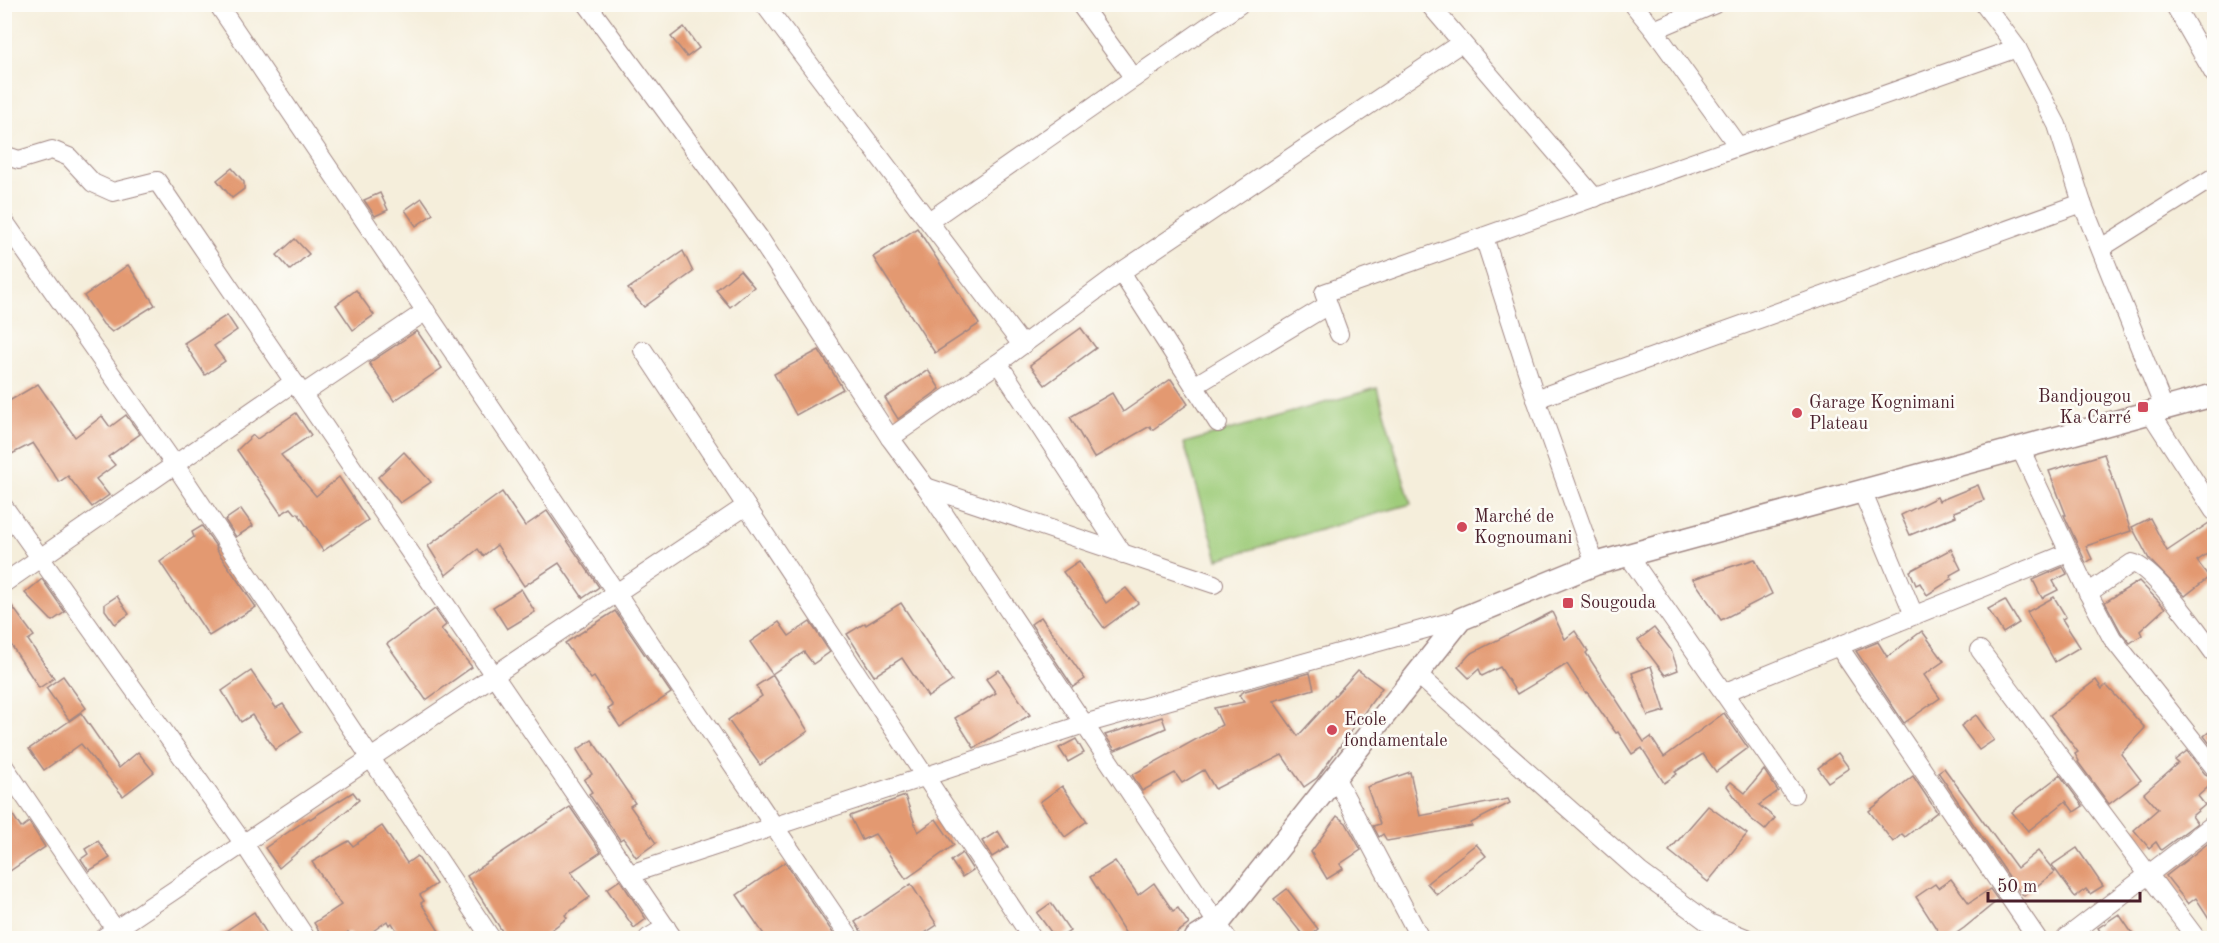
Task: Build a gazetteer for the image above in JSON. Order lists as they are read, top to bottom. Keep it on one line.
{"places":{"transit":["Bandjougou Ka Carré","Sougouda"],"other":["Garage Kognimani Plateau","Marché de Kognoumani","Ecole fondamentale"]},"scale_bar":"50 m"}
